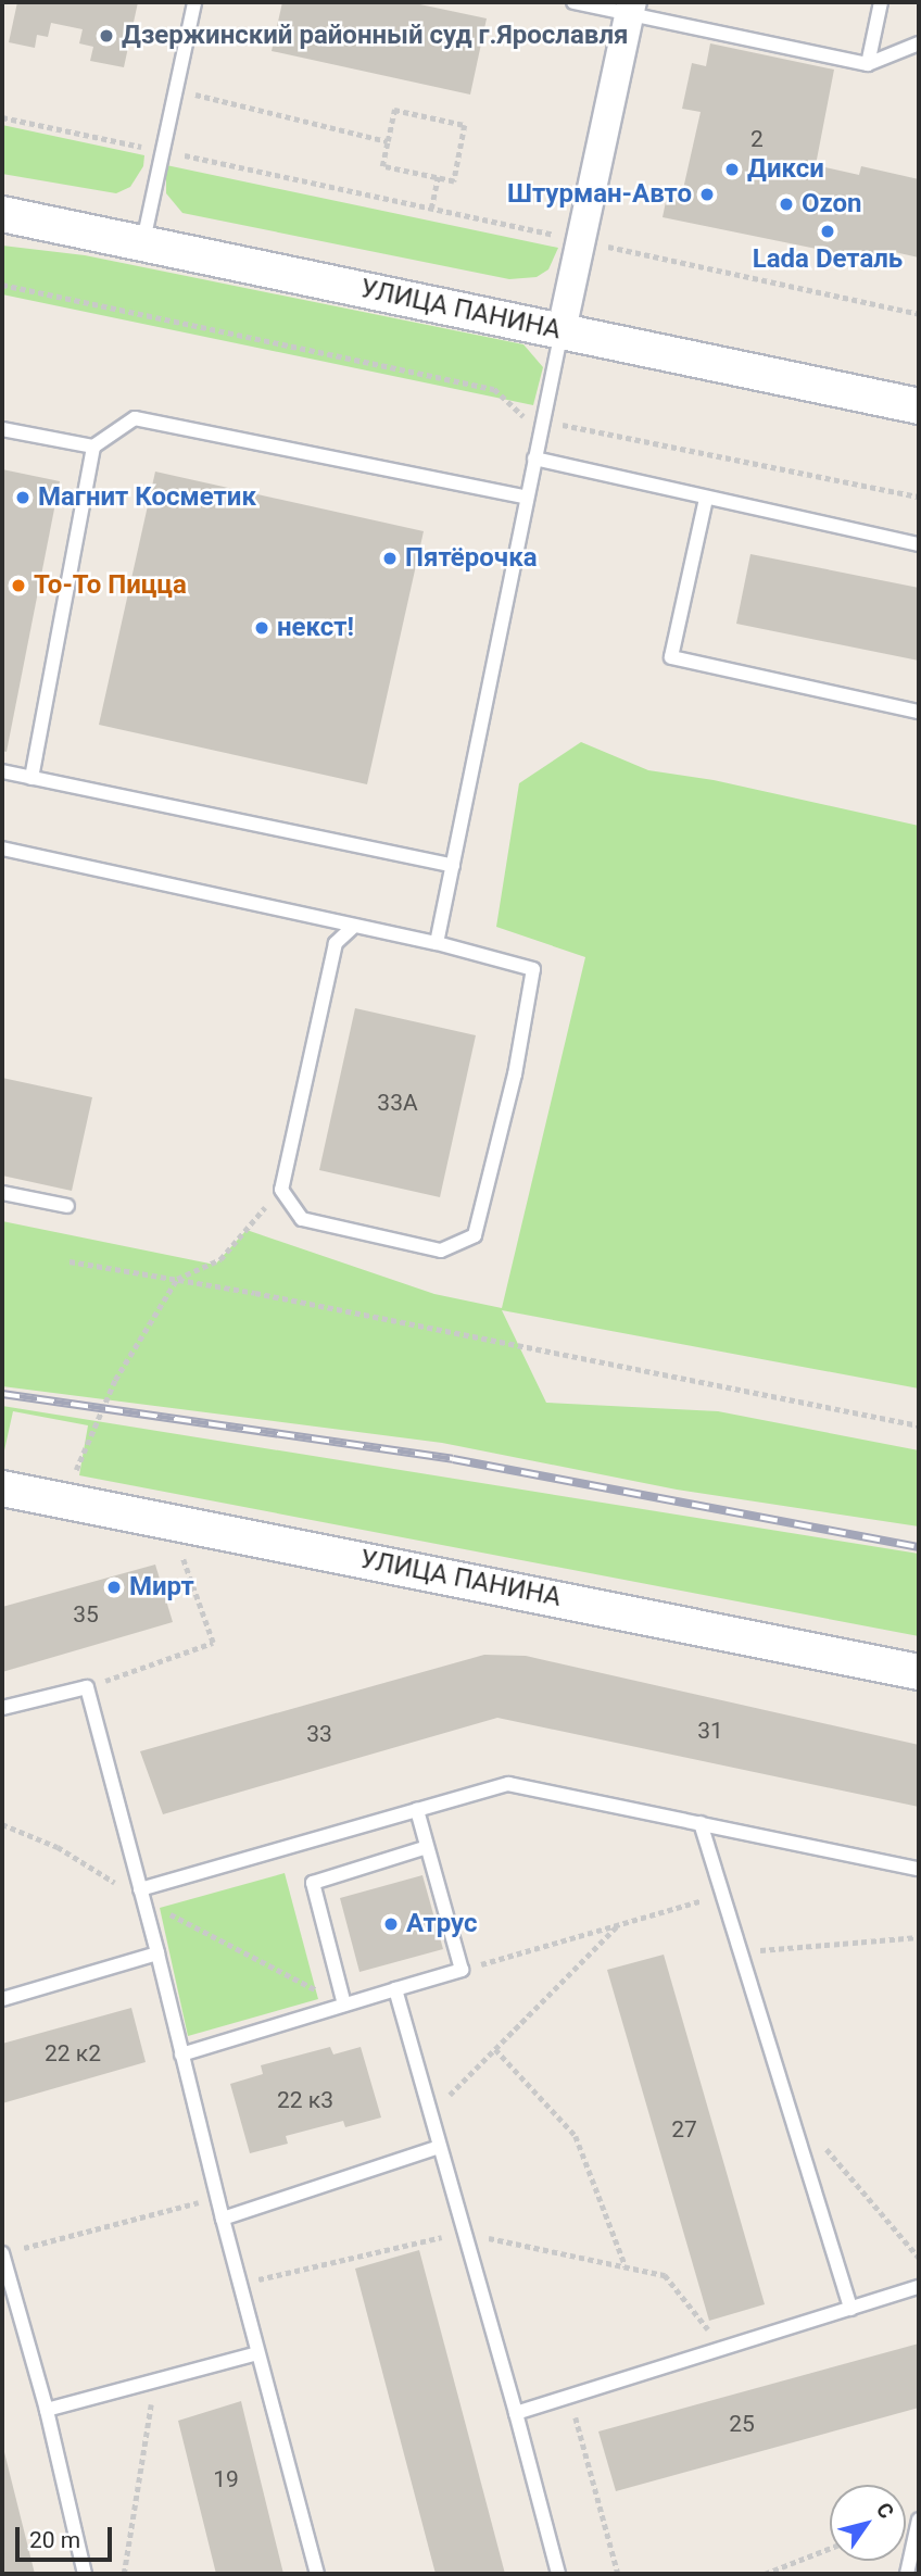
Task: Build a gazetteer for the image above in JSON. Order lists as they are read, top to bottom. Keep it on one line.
{"streets":{"street":["УЛИЦА ПАНИНА"]},"places":["Дзержинский районный суд г.Ярославля","Дикси","Штурман-Авто","Ozon","Lada Dеталь","Магнит Косметик","Пятёрочка","То-То Пицца","некст!","Мирт","Атрус"],"house_numbers":["2","33А","35","31","33","22 к2","22 к3","27","25","19"],"scale_bar":"20 m","north":"top right"}
